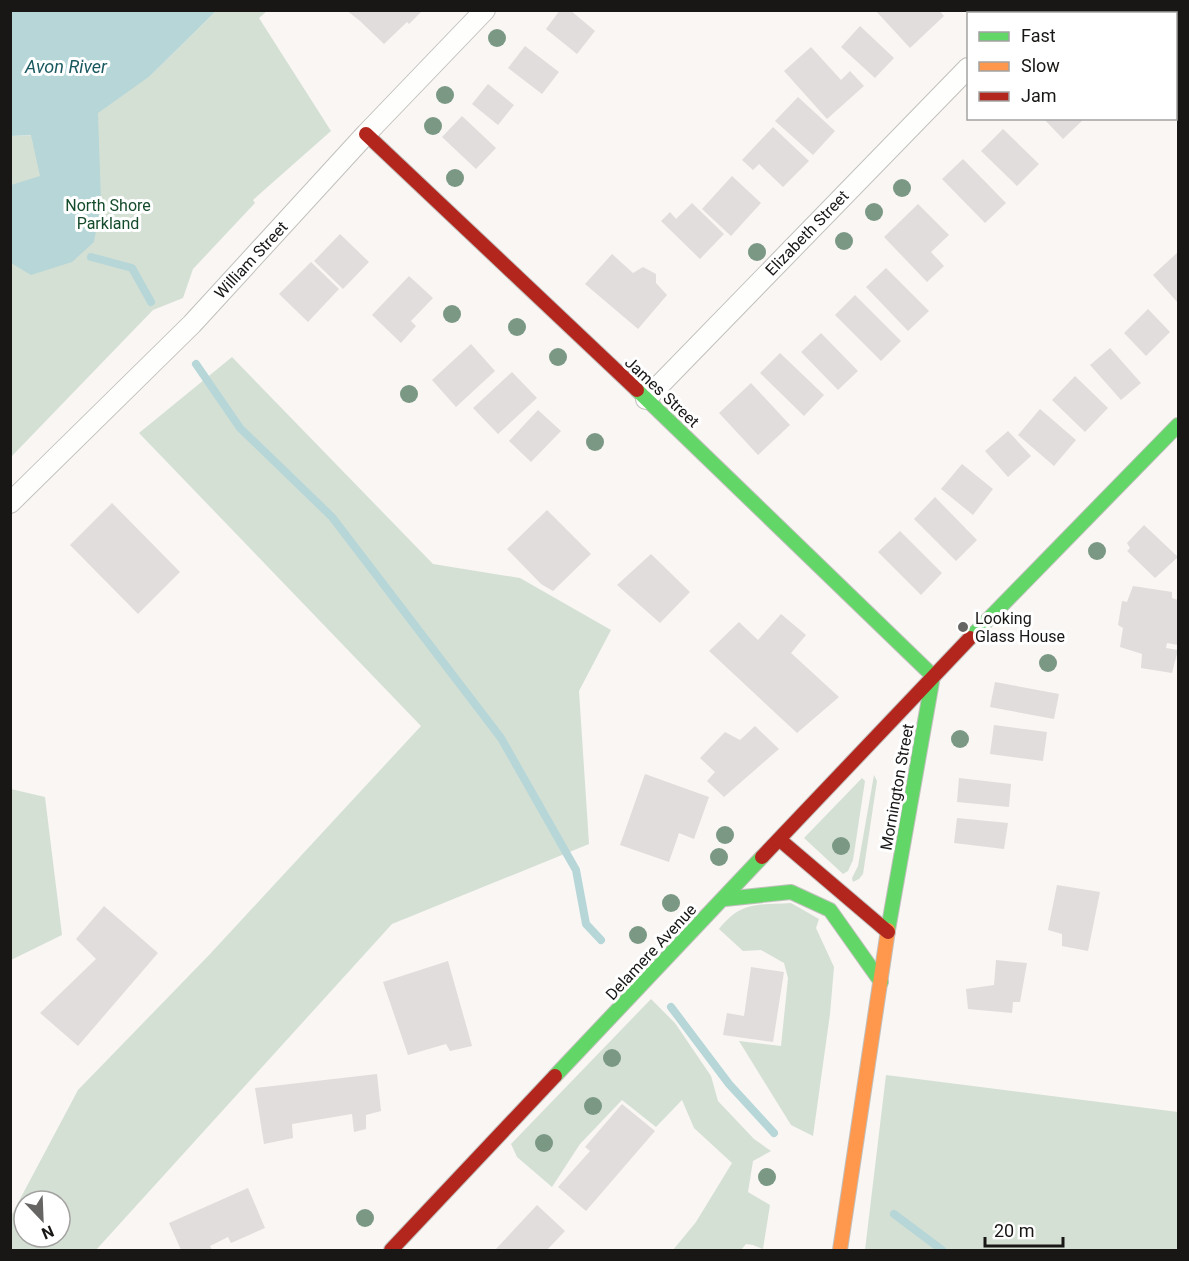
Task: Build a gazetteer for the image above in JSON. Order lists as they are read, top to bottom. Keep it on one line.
{"streets":{"street":["Elizabeth Street","William Street","James Street","Mornington Street","Delamere Avenue"]},"crossings":[["Elizabeth Street","James Street"],["William Street","James Street"],["James Street","Mornington Street"],["James Street","Delamere Avenue"],["Mornington Street","Delamere Avenue"]],"water":["Avon River"],"parks":["North Shore Parkland"],"places":["Looking Glass House"],"legend":["Fast","Slow","Jam"],"scale_bar":"20 m","north":"bottom right"}
